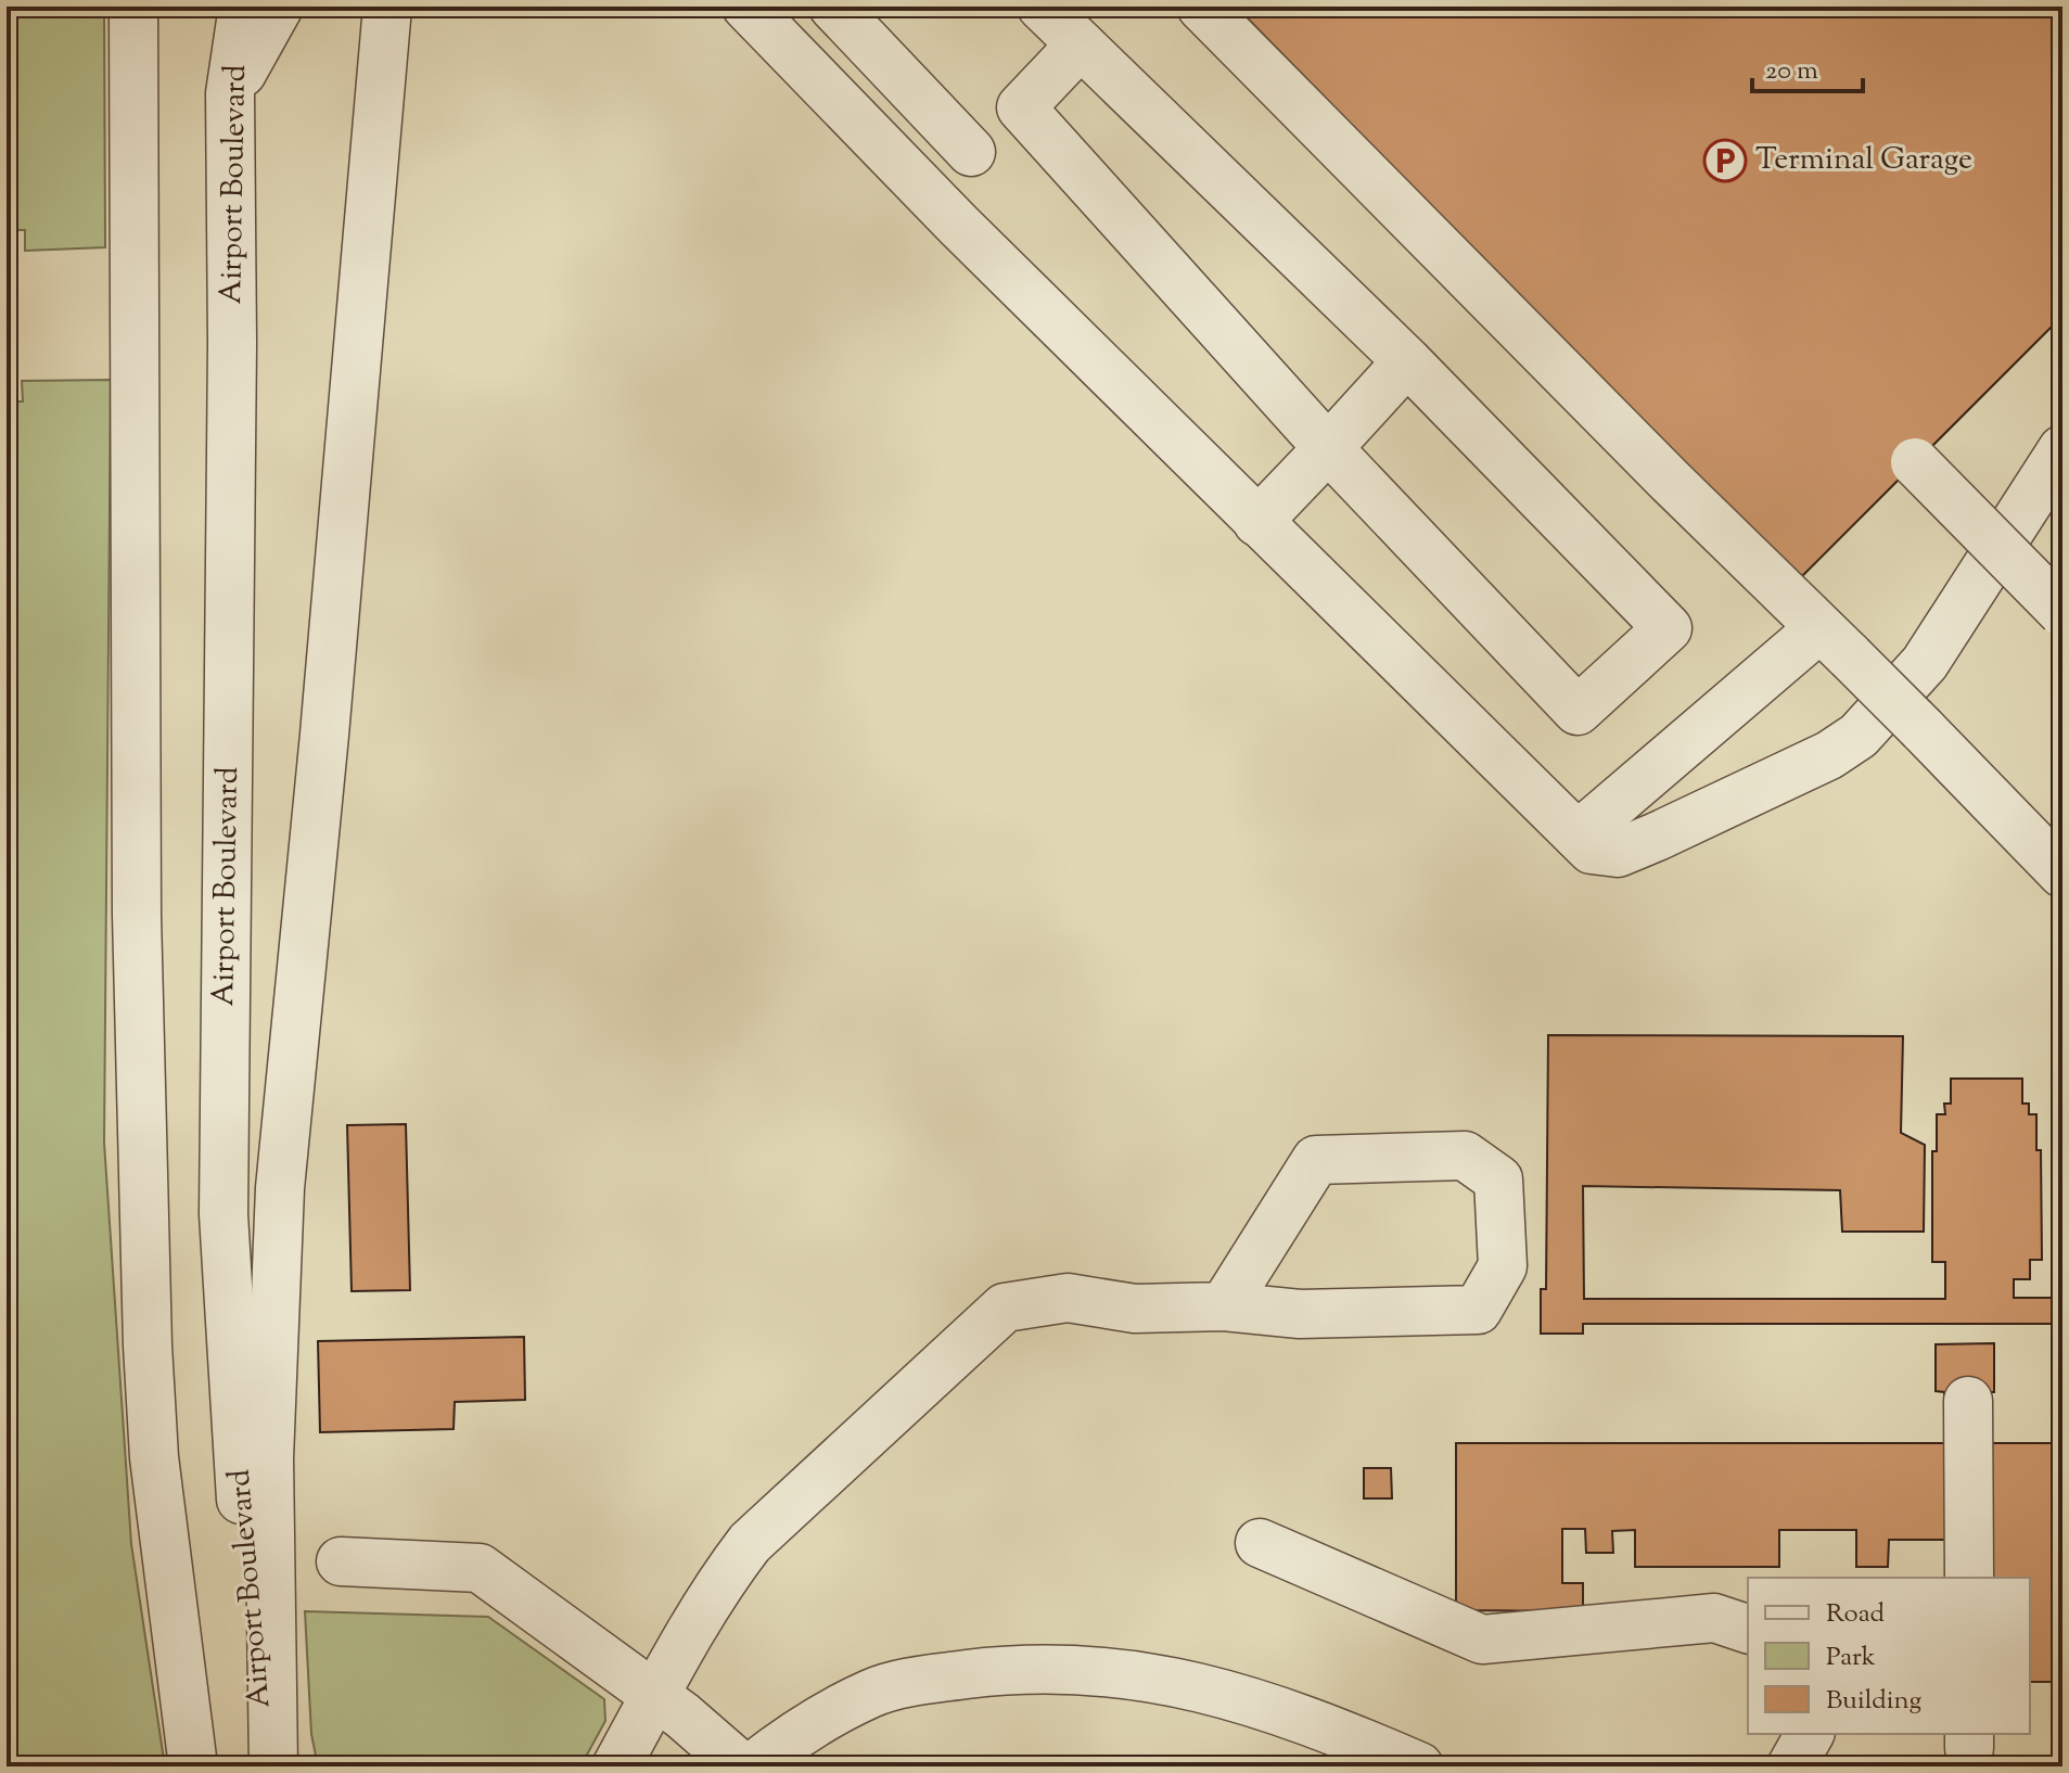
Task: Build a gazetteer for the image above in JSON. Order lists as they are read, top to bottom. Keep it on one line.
{"streets":{"street":["Airport Boulevard"]},"places":{"parking":["Terminal Garage"]},"legend":["Road","Park","Building"],"scale_bar":"20 m"}
